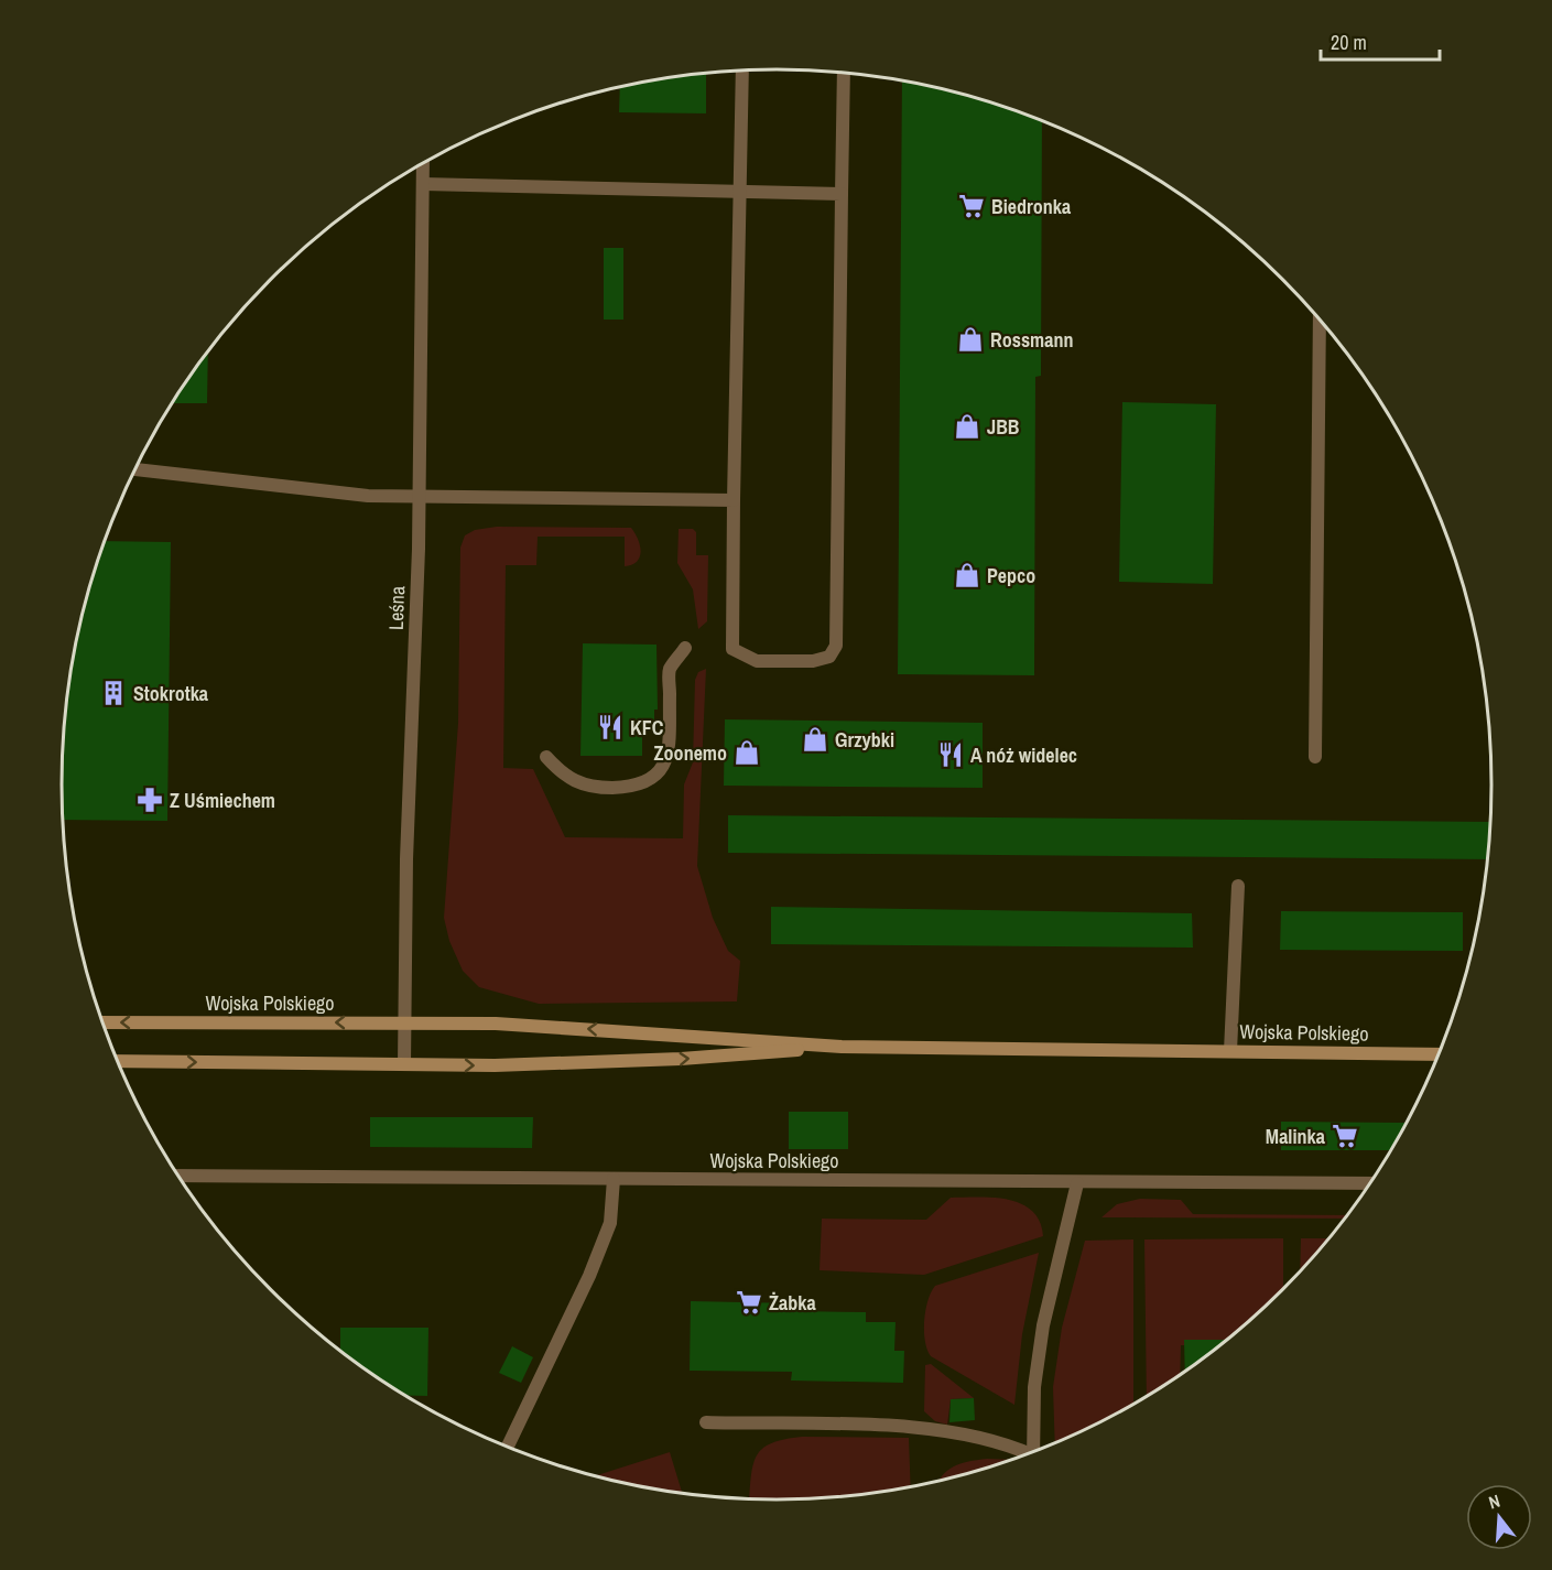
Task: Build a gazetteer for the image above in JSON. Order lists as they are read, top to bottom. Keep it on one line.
{"streets":{"main road":["Wojska Polskiego"],"street":["Leśna"]},"crossings":[["Leśna","Wojska Polskiego"]],"places":{"supermarket":["Biedronka","Malinka","Żabka"],"shop":["Rossmann","JBB","Pepco","Grzybki","Zoonemo"],"building":["Stokrotka"],"restaurant":["KFC","A nóż widelec"],"pharmacy":["Z Uśmiechem"]},"scale_bar":"20 m","north":"top"}
